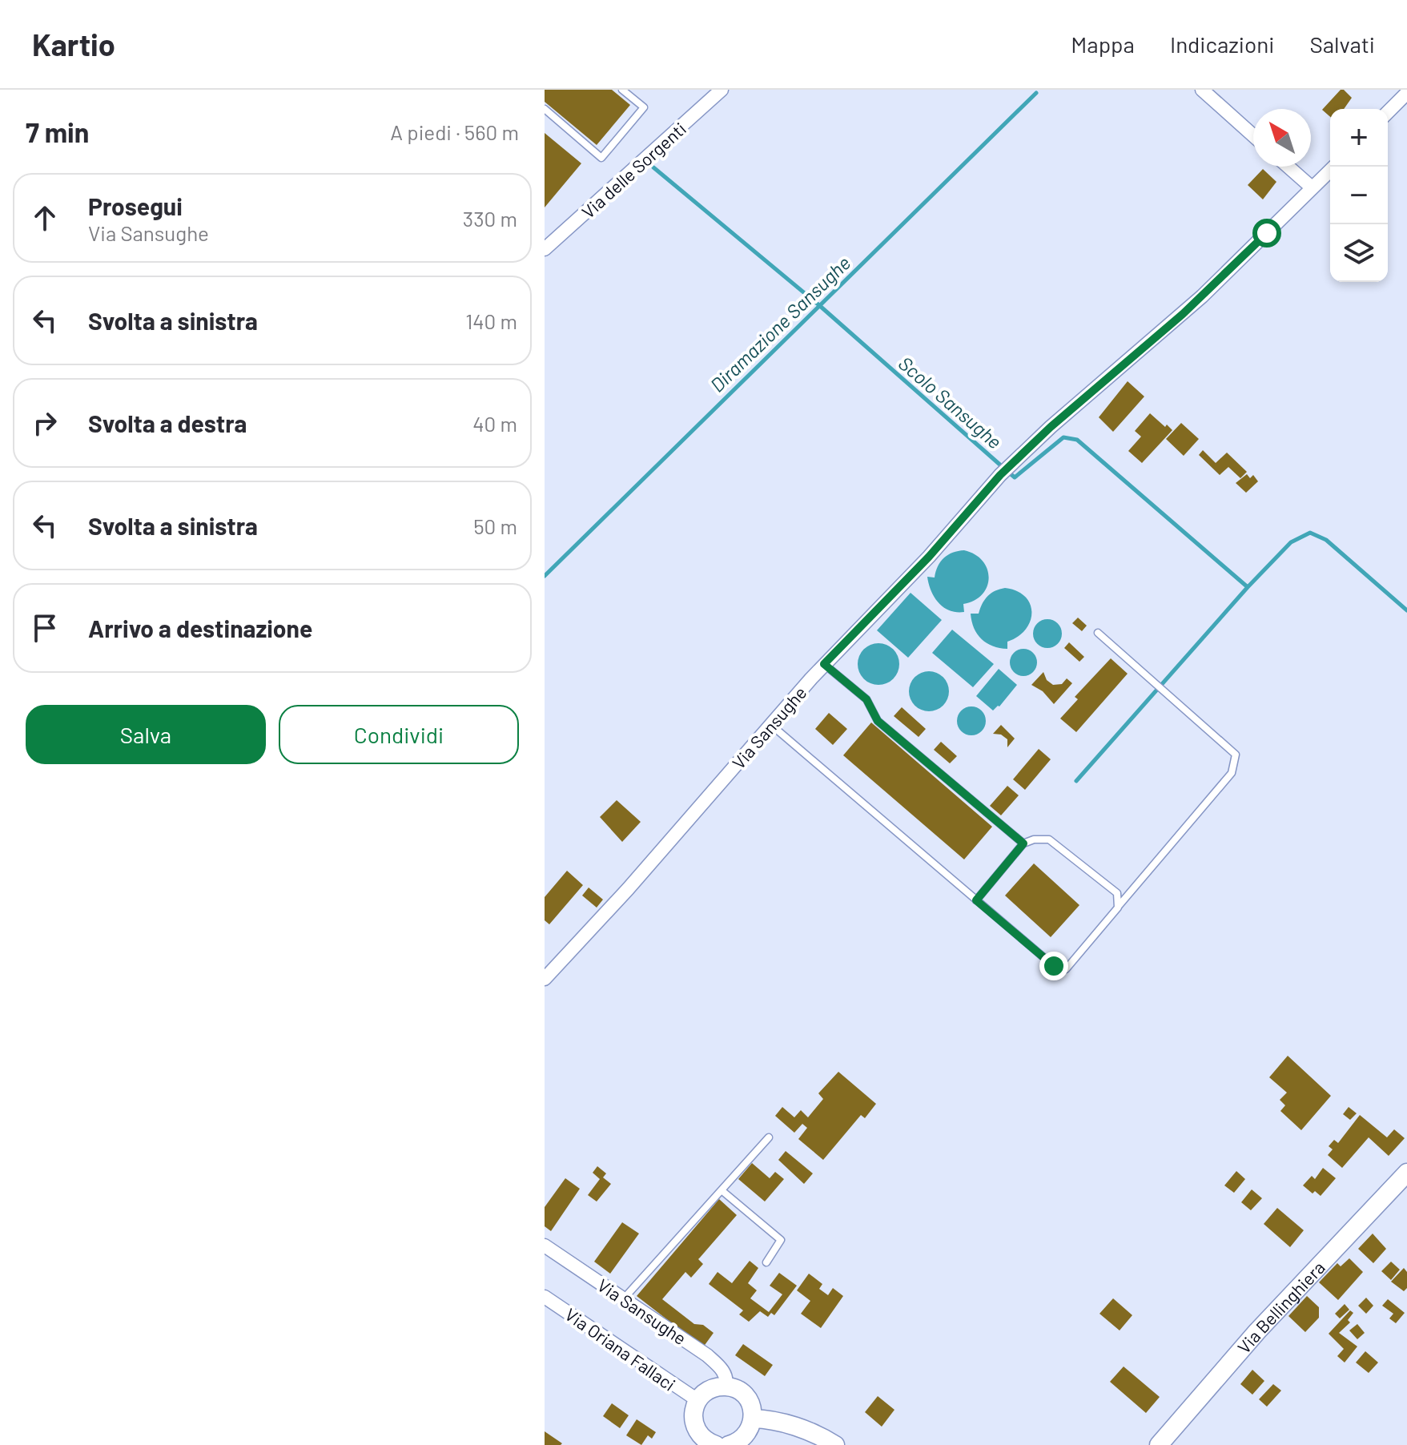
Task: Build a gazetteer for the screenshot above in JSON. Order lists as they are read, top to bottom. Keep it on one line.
{"streets":{"street":["Via delle Sorgenti","Via Sansughe","Via Bellinghiera","Via Oriana Fallaci"]},"water":["Diramazione Sansughe","Scolo Sansughe"],"north":"top left","page":{"header":"Kartio","nav":["Mappa","Indicazioni","Salvati"],"heading":["7 min","A piedi · 560 m"],"map_buttons":["+","−"],"list":[["Prosegui","Via Sansughe","330 m"],["Svolta a sinistra","140 m"],["Svolta a destra","40 m"],["Svolta a sinistra","50 m"],"Arrivo a destinazione"],"buttons":["Salva","Condividi"]}}
